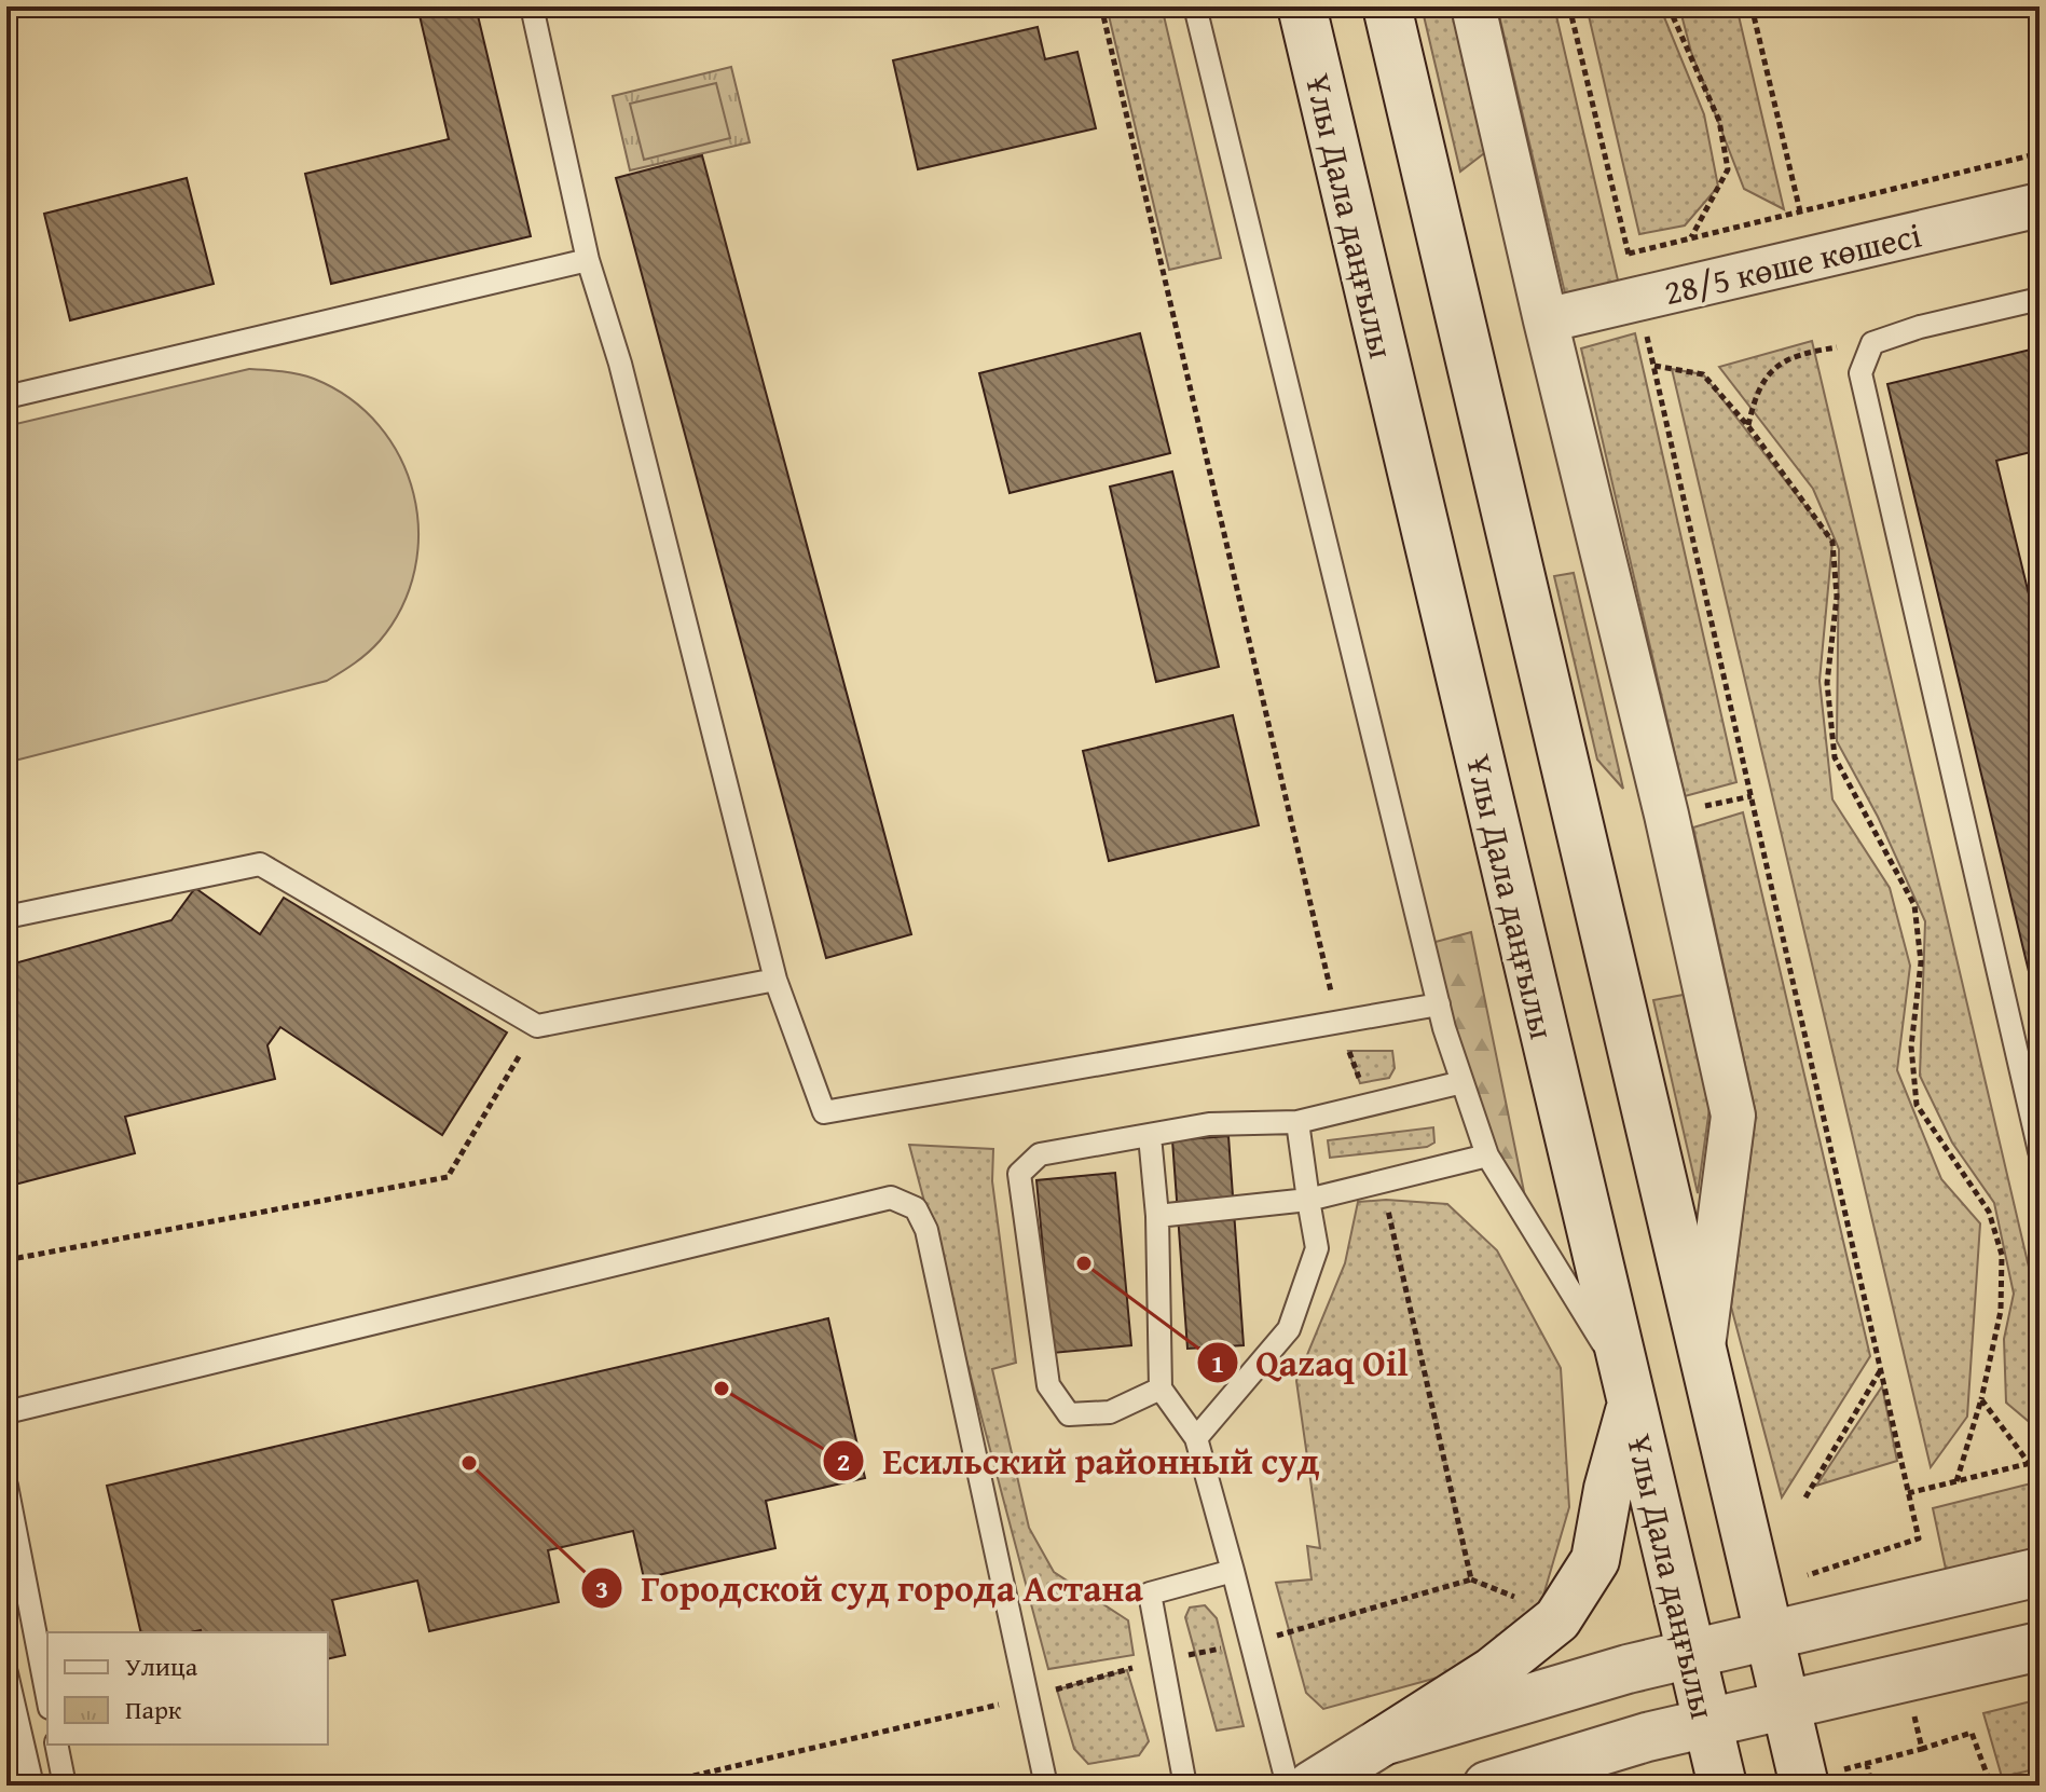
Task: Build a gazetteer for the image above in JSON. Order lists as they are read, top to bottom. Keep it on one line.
{"streets":{"main road":["Ұлы Дала даңғылы"],"street":["28/5 көше көшесі"]},"places":["Qazaq Oil","Есильский районный суд","Городской суд города Астана"],"legend":["Улица","Парк"]}
